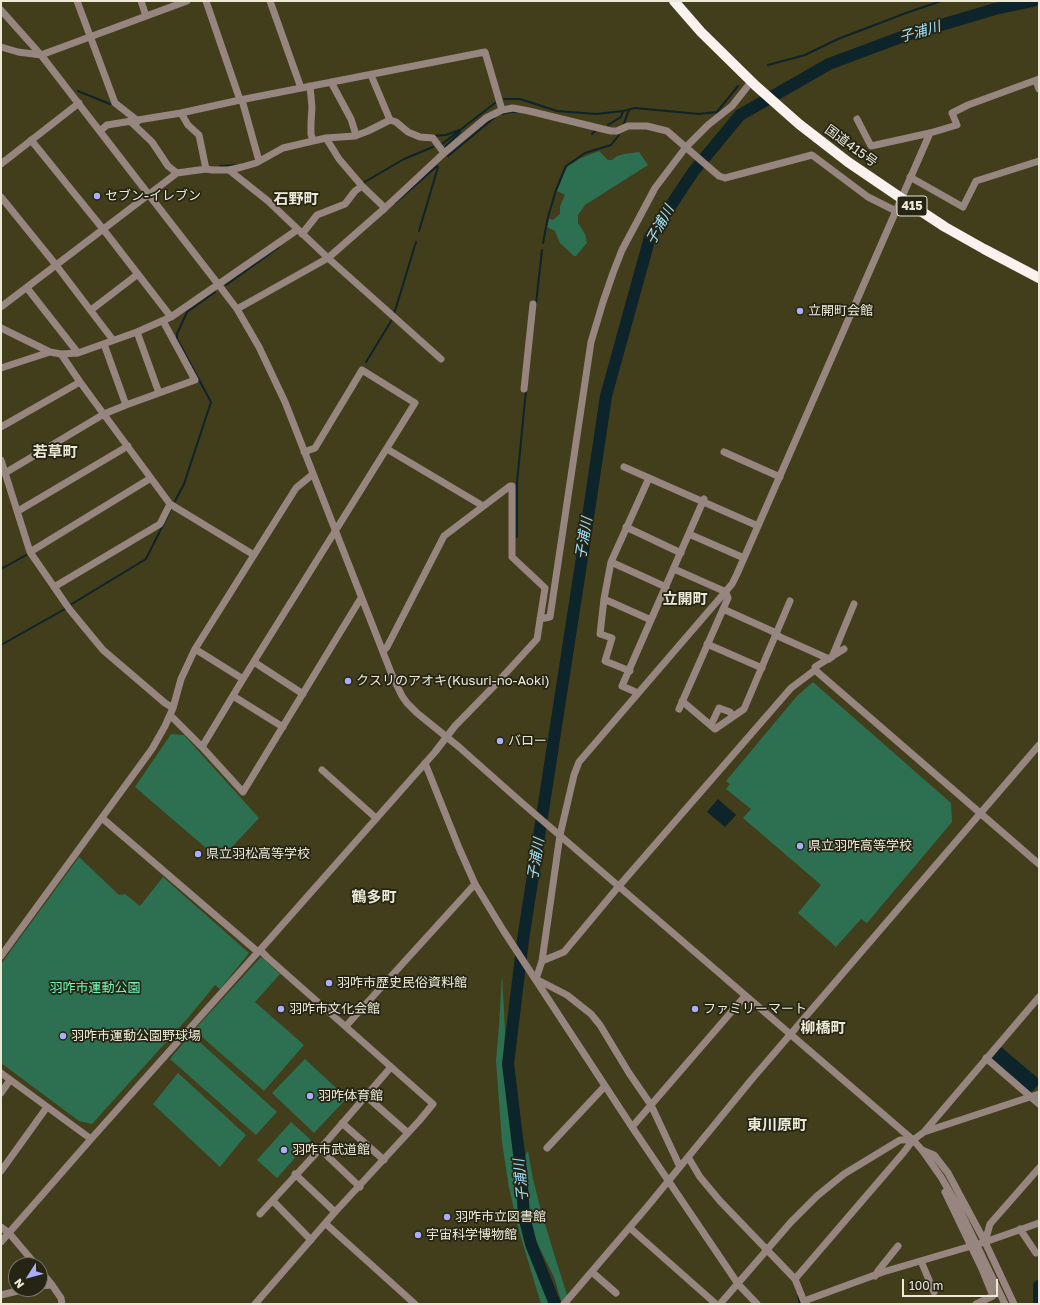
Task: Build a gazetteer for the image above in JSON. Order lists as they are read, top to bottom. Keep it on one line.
{"streets":{"highway":["国道415号","415"]},"districts":["石野町","若草町","立開町","鶴多町","柳橋町","東川原町"],"water":["子浦川"],"parks":["羽咋市運動公園"],"places":["セブン-イレブン","立開町会館","クスリのアオキ(Kusuri-no-Aoki)","バロー","県立羽咋高等学校","県立羽松高等学校","羽咋市歴史民俗資料館","羽咋市文化会館","ファミリーマート","羽咋市運動公園野球場","羽咋体育館","羽咋市武道館","羽咋市立図書館","宇宙科学博物館"],"scale_bar":"100 m","north":"bottom left"}
